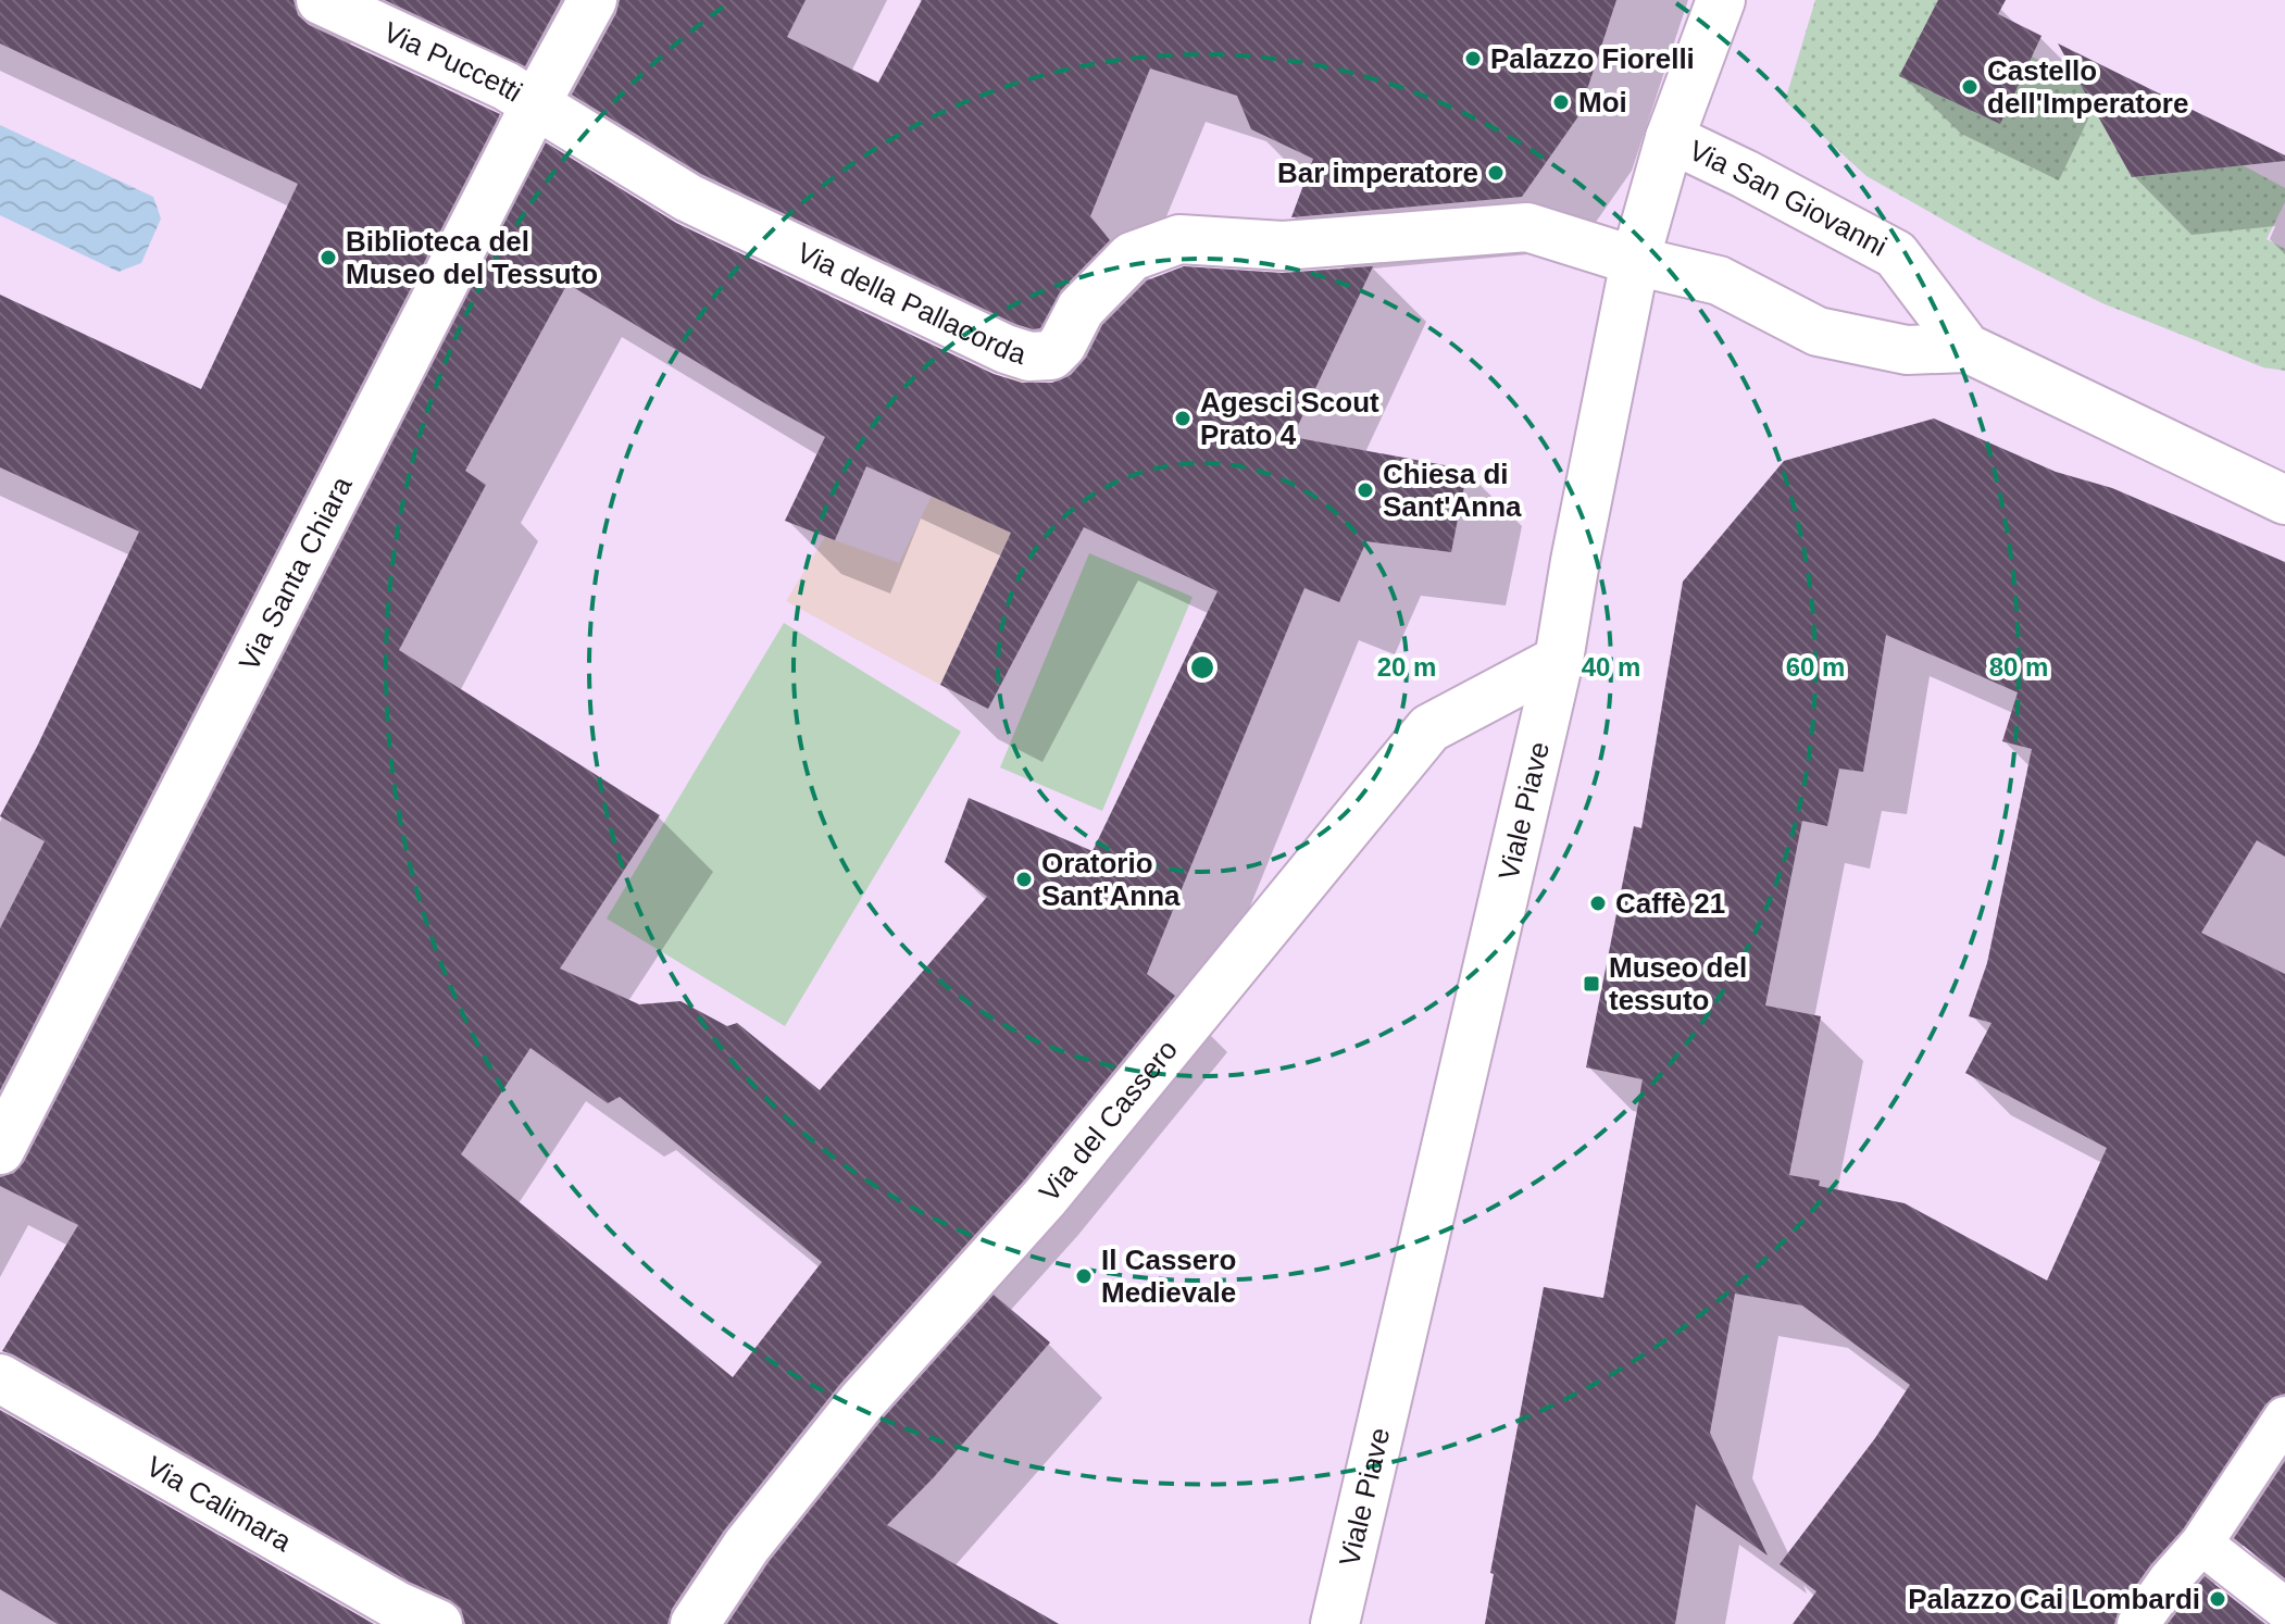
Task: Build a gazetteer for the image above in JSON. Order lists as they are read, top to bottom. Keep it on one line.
{"streets":{"street":["Via Puccetti","Via San Giovanni","Via della Pallacorda","Via Santa Chiara","Viale Piave","Via del Cassero","Via Calimara"]},"crossings":[["Via Puccetti","Via della Pallacorda"],["Via Puccetti","Via Santa Chiara"],["Via San Giovanni","Via della Pallacorda"],["Via San Giovanni","Viale Piave"],["Via della Pallacorda","Via Santa Chiara"],["Via della Pallacorda","Viale Piave"],["Viale Piave","Via del Cassero"]],"places":{"other":["Palazzo Fiorelli","Castello dell'Imperatore","Moi","Bar imperatore","Biblioteca del Museo del Tessuto","Agesci Scout Prato 4","Chiesa di Sant'Anna","Oratorio Sant'Anna","Caffè 21","Il Cassero Medievale","Palazzo Cai Lombardi"],"transit":["Museo del tessuto"]},"rings":["20 m","40 m","60 m","80 m"]}
